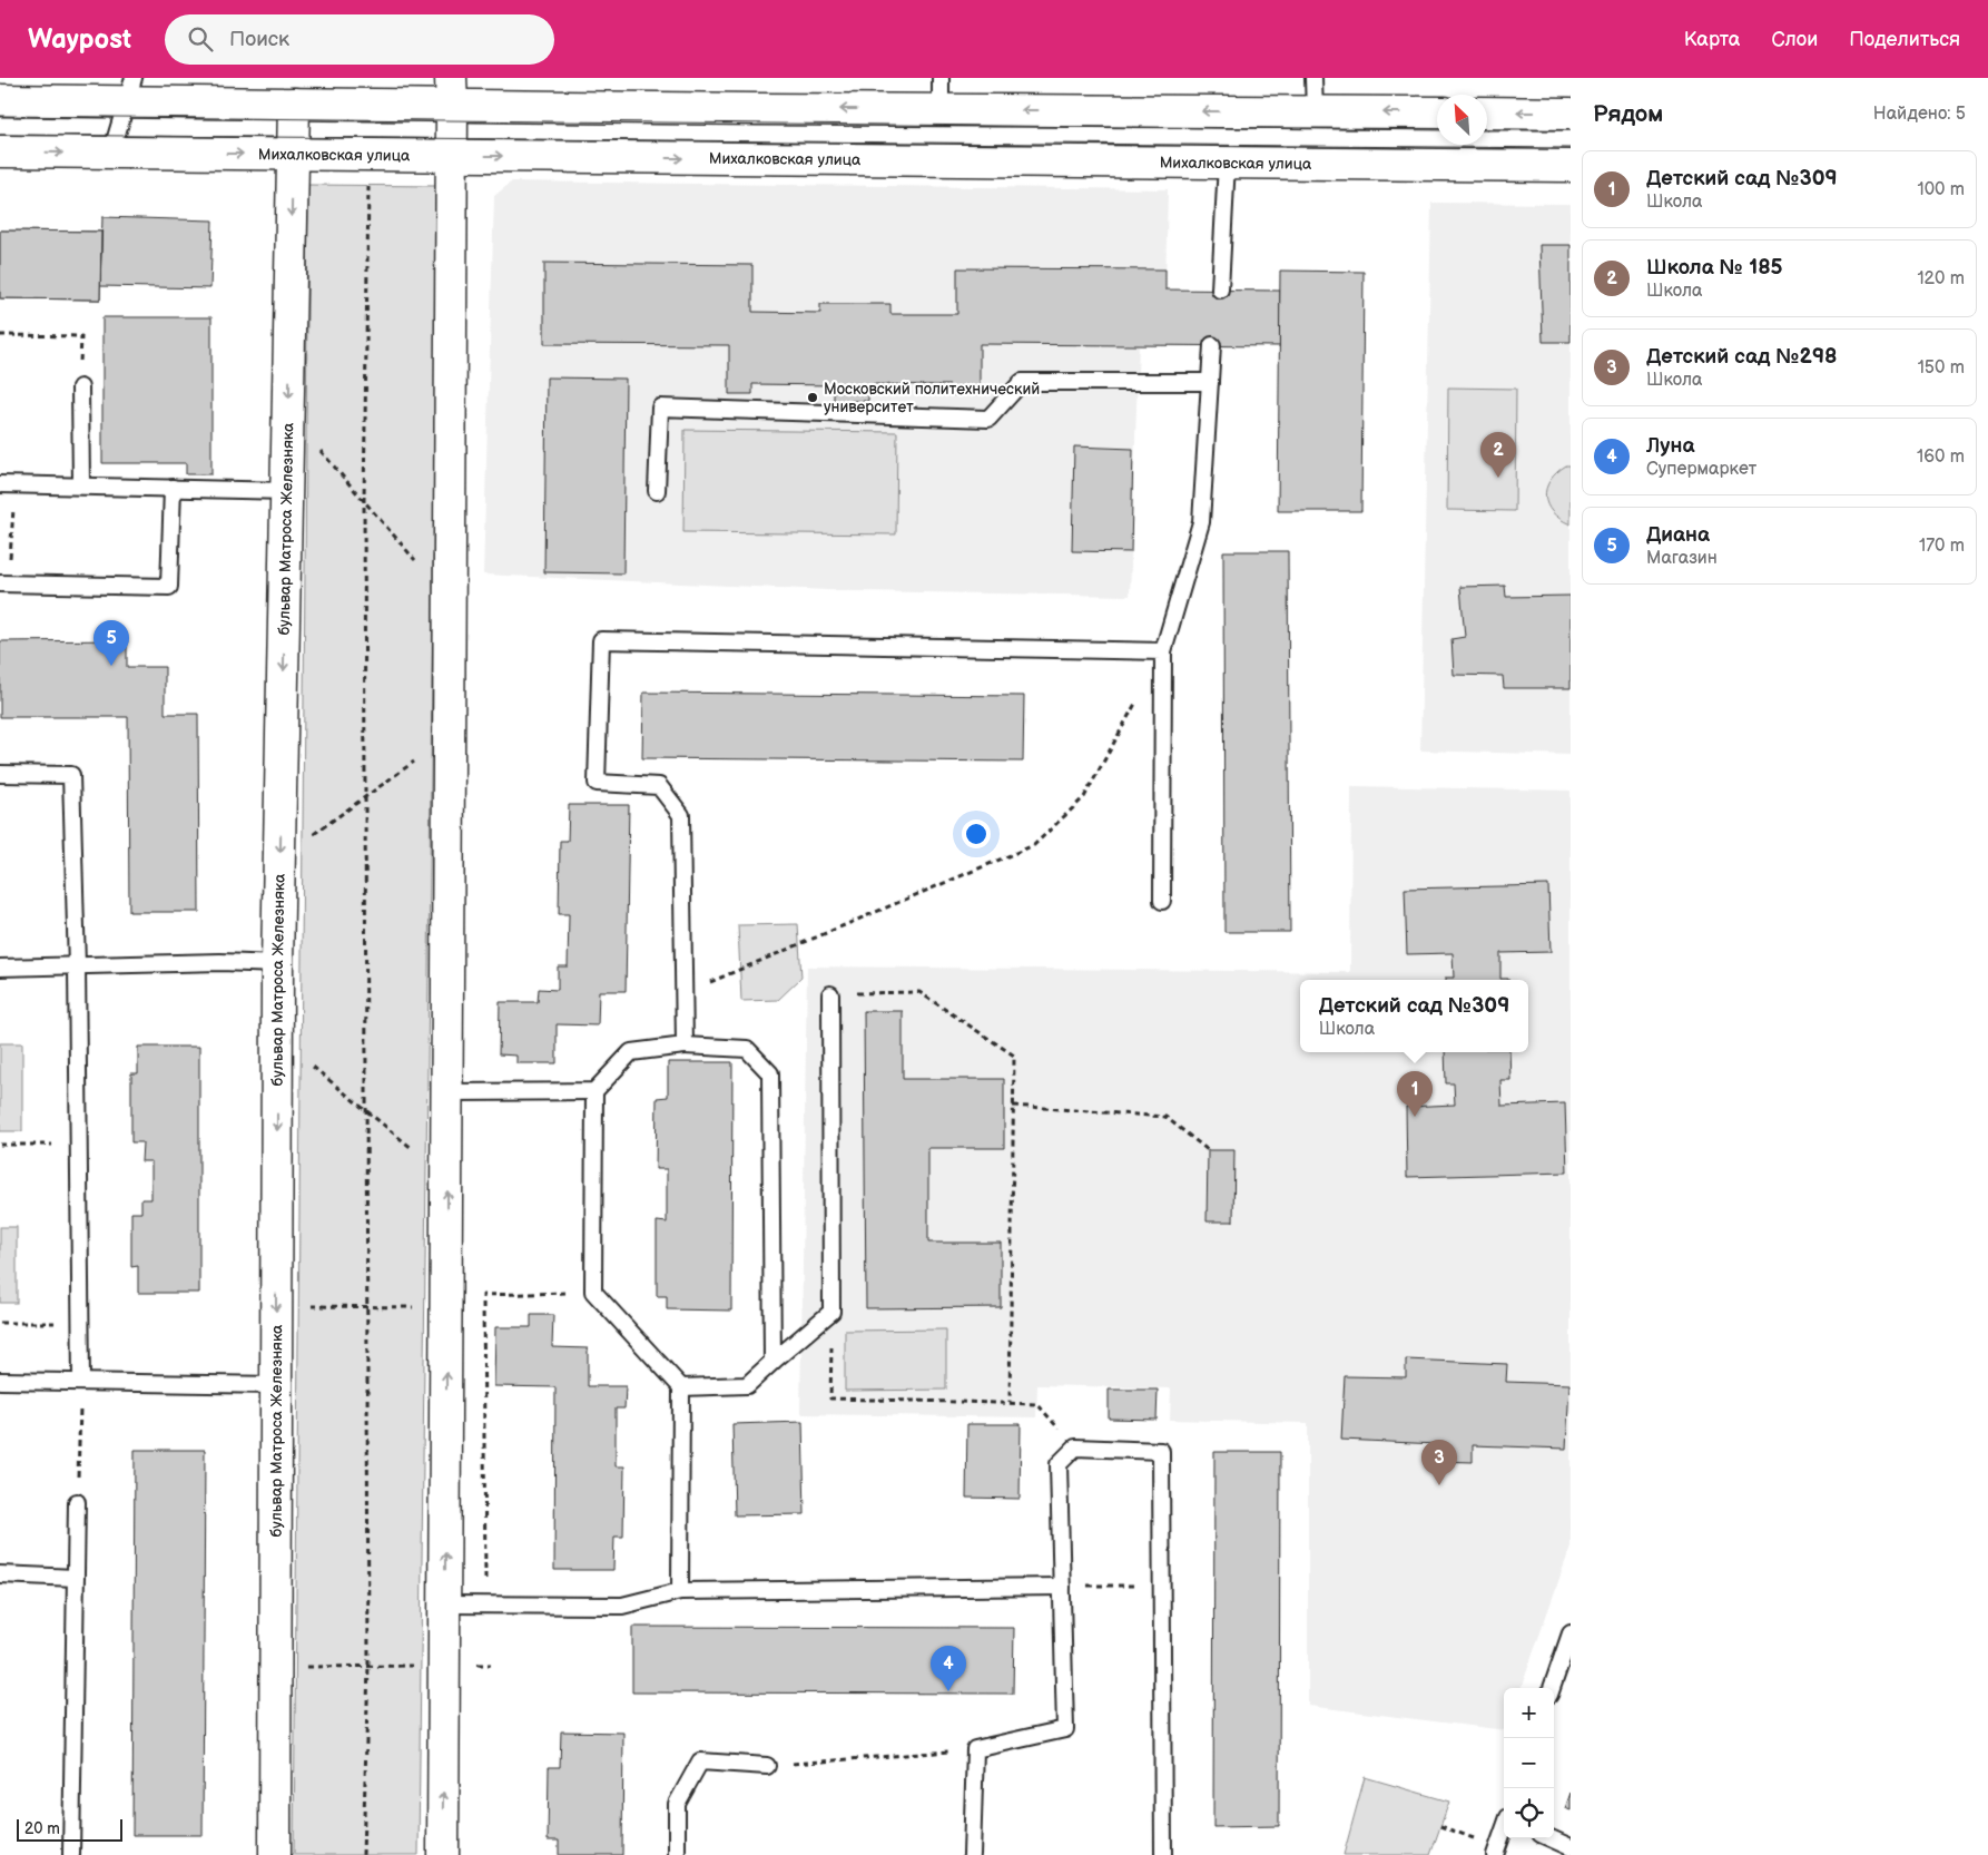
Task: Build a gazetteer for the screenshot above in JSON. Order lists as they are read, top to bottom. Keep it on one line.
{"streets":{"street":["Михалковская улица","бульвар Матроса Железняка"]},"crossings":[["Михалковская улица","бульвар Матроса Железняка"]],"places":["Московский политехнический университет"],"scale_bar":"20 m","north":"top left","page":{"header":"Waypost","search":"Поиск","nav":["Карта","Слои","Поделиться"],"heading":["Рядом","Найдено: 5"],"list":[{"mark":"1","name":"Детский сад №309","note":"Школа","value":"100 m"},{"mark":"2","name":"Школа № 185","note":"Школа","value":"120 m"},{"mark":"3","name":"Детский сад №298","note":"Школа","value":"150 m"},{"mark":"4","name":"Луна","note":"Супермаркет","value":"160 m"},{"mark":"5","name":"Диана","note":"Магазин","value":"170 m"}],"pins":["2","5","1","3","4"],"popup":["Детский сад №309","Школа"],"map_buttons":["+","−"],"scale":"20 m"}}
